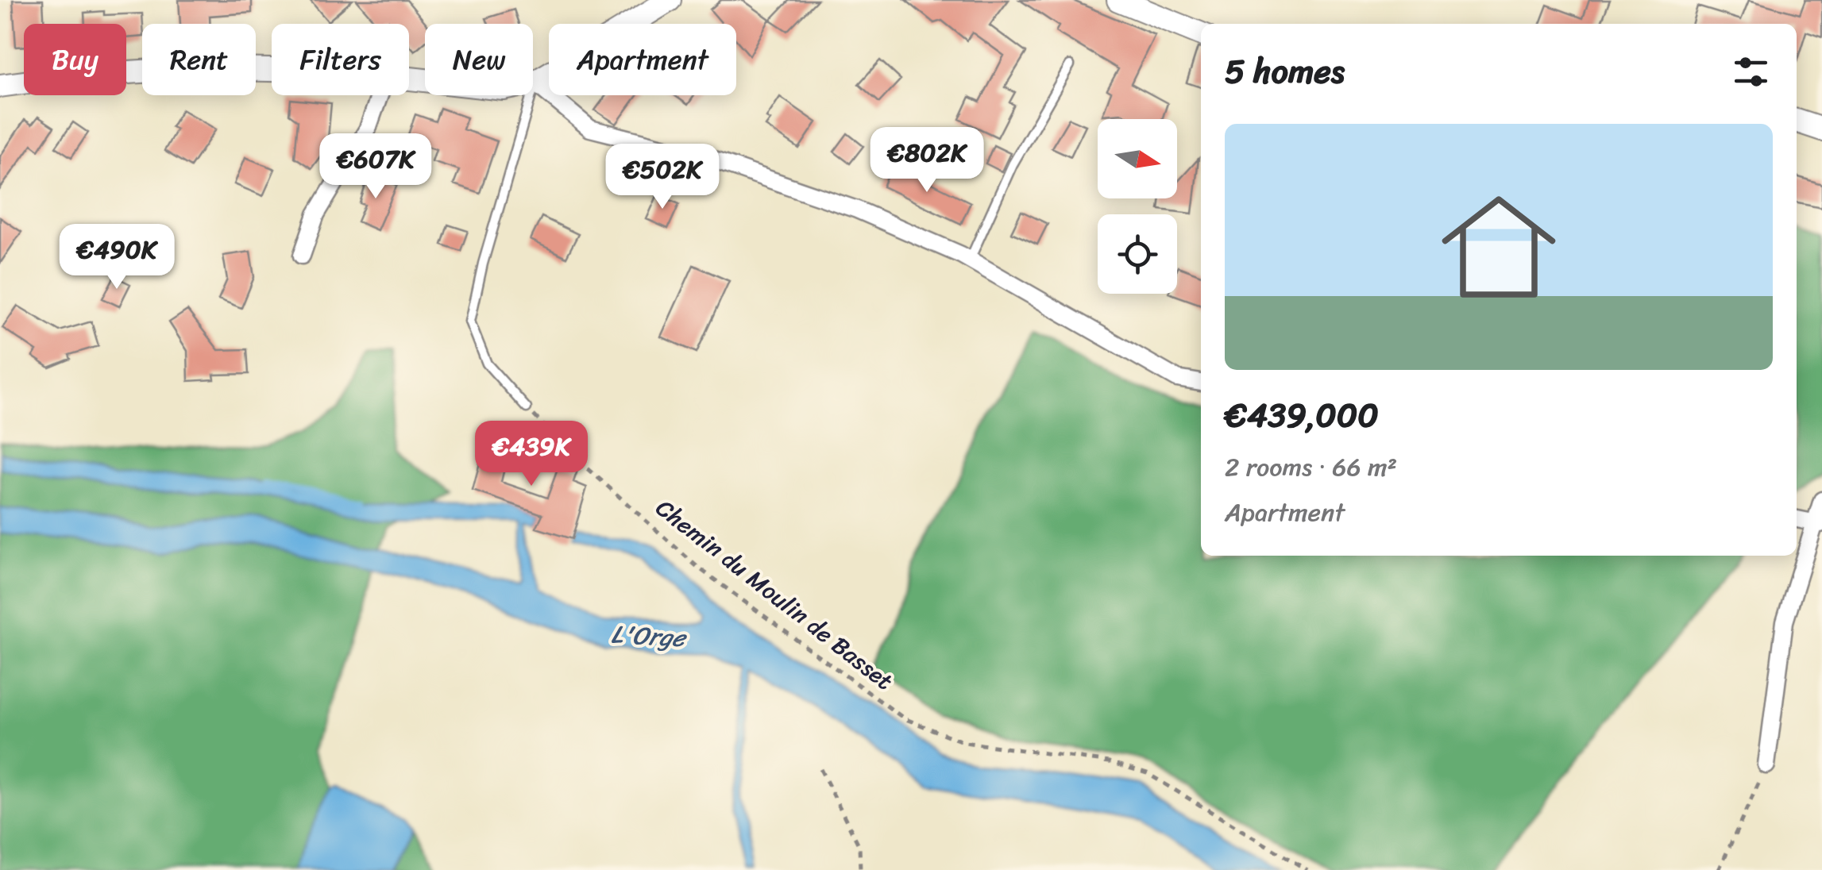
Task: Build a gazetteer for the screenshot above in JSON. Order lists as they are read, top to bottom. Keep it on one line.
{"streets":{"path":["Chemin du Moulin de Basset"]},"water":["L'Orge"],"north":"right","page":{"chip":["Buy","Rent","Filters","New","Apartment"],"heading":"5 homes","list":[{"name":"€439,000","note":"2 rooms · 66 m² · Apartment"}],"price":["€802K","€607K","€502K","€490K","€439K"]}}
